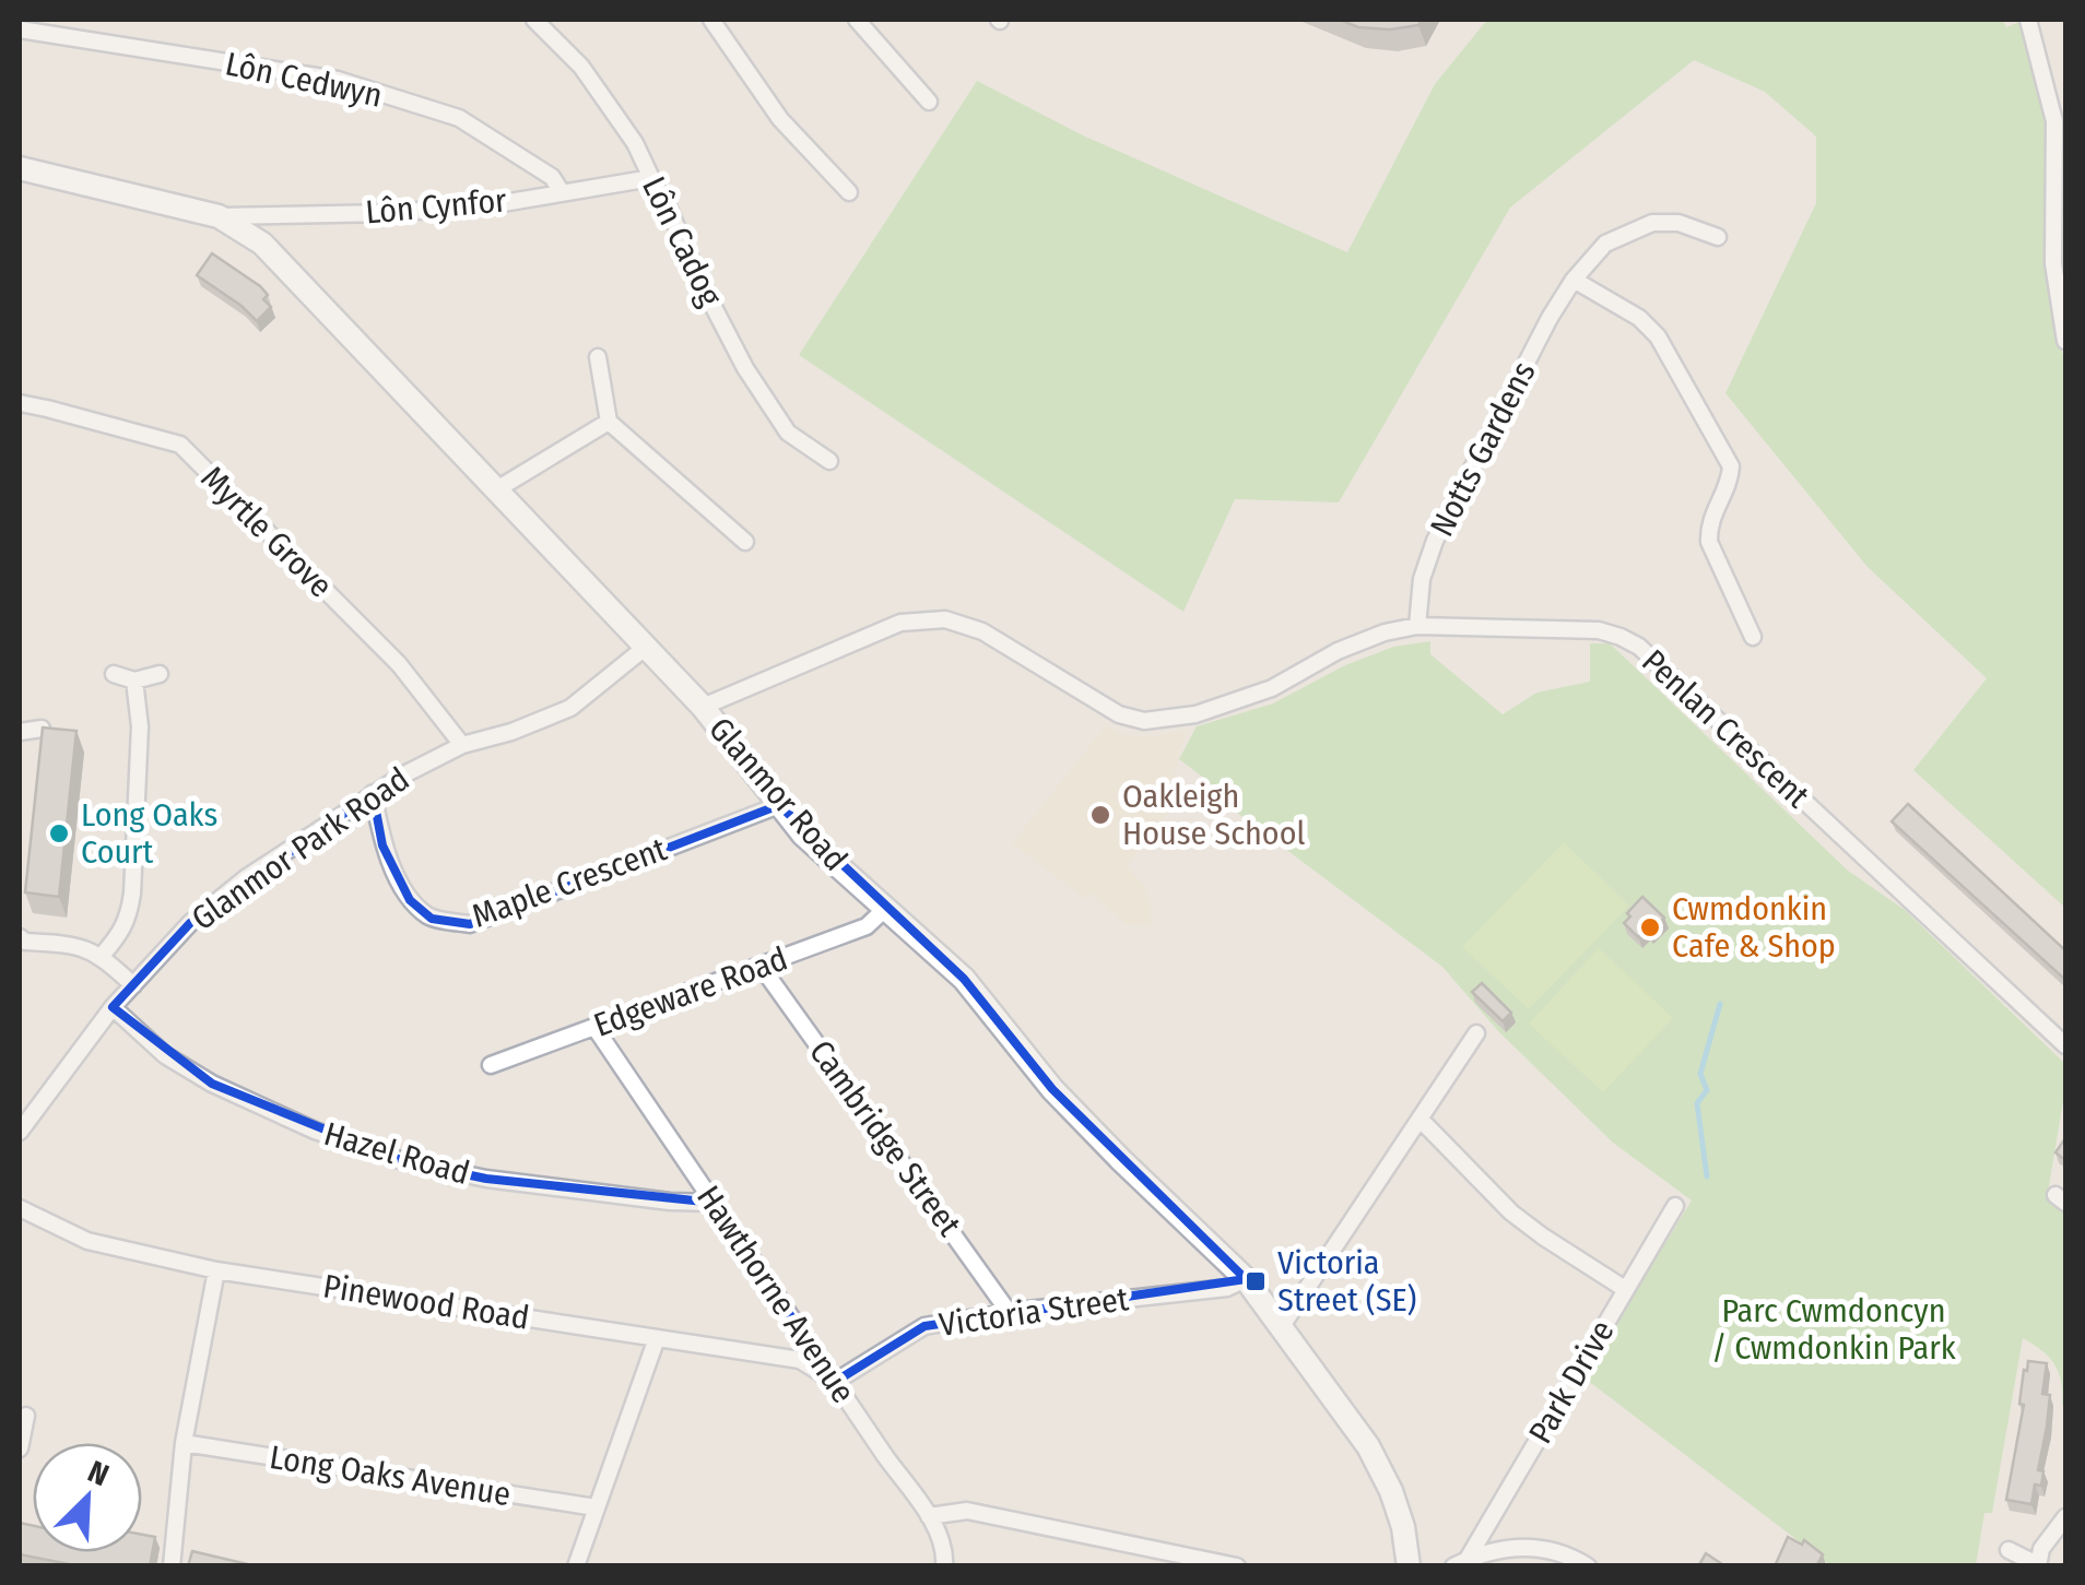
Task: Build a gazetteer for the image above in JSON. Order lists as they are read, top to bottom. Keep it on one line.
{"streets":{"street":["Lôn Cedwyn","Lôn Cynfor","Lôn Cadog","Notts Gardens","Myrtle Grove","Penlan Crescent","Glanmor Road","Glanmor Park Road","Maple Crescent","Edgeware Road","Cambridge Street","Hazel Road","Hawthorne Avenue","Pinewood Road","Victoria Street","Park Drive","Long Oaks Avenue"]},"crossings":[["Lôn Cedwyn","Lôn Cynfor"],["Lôn Cynfor","Lôn Cadog"],["Lôn Cynfor","Glanmor Road"],["Notts Gardens","Penlan Crescent"],["Myrtle Grove","Glanmor Park Road"],["Penlan Crescent","Glanmor Road"],["Glanmor Road","Glanmor Park Road"],["Glanmor Road","Maple Crescent"],["Glanmor Road","Edgeware Road"],["Glanmor Road","Victoria Street"],["Glanmor Park Road","Maple Crescent"],["Glanmor Park Road","Hazel Road"],["Edgeware Road","Cambridge Street"],["Edgeware Road","Hawthorne Avenue"],["Cambridge Street","Victoria Street"],["Hazel Road","Hawthorne Avenue"],["Hawthorne Avenue","Pinewood Road"],["Hawthorne Avenue","Victoria Street"],["Pinewood Road","Victoria Street"]],"parks":["Parc Cwmdoncyn / Cwmdonkin Park"],"places":{"other":["Oakleigh House School","Long Oaks Court","Cwmdonkin Cafe & Shop"],"transit":["Victoria Street (SE)"]},"north":"top right"}
